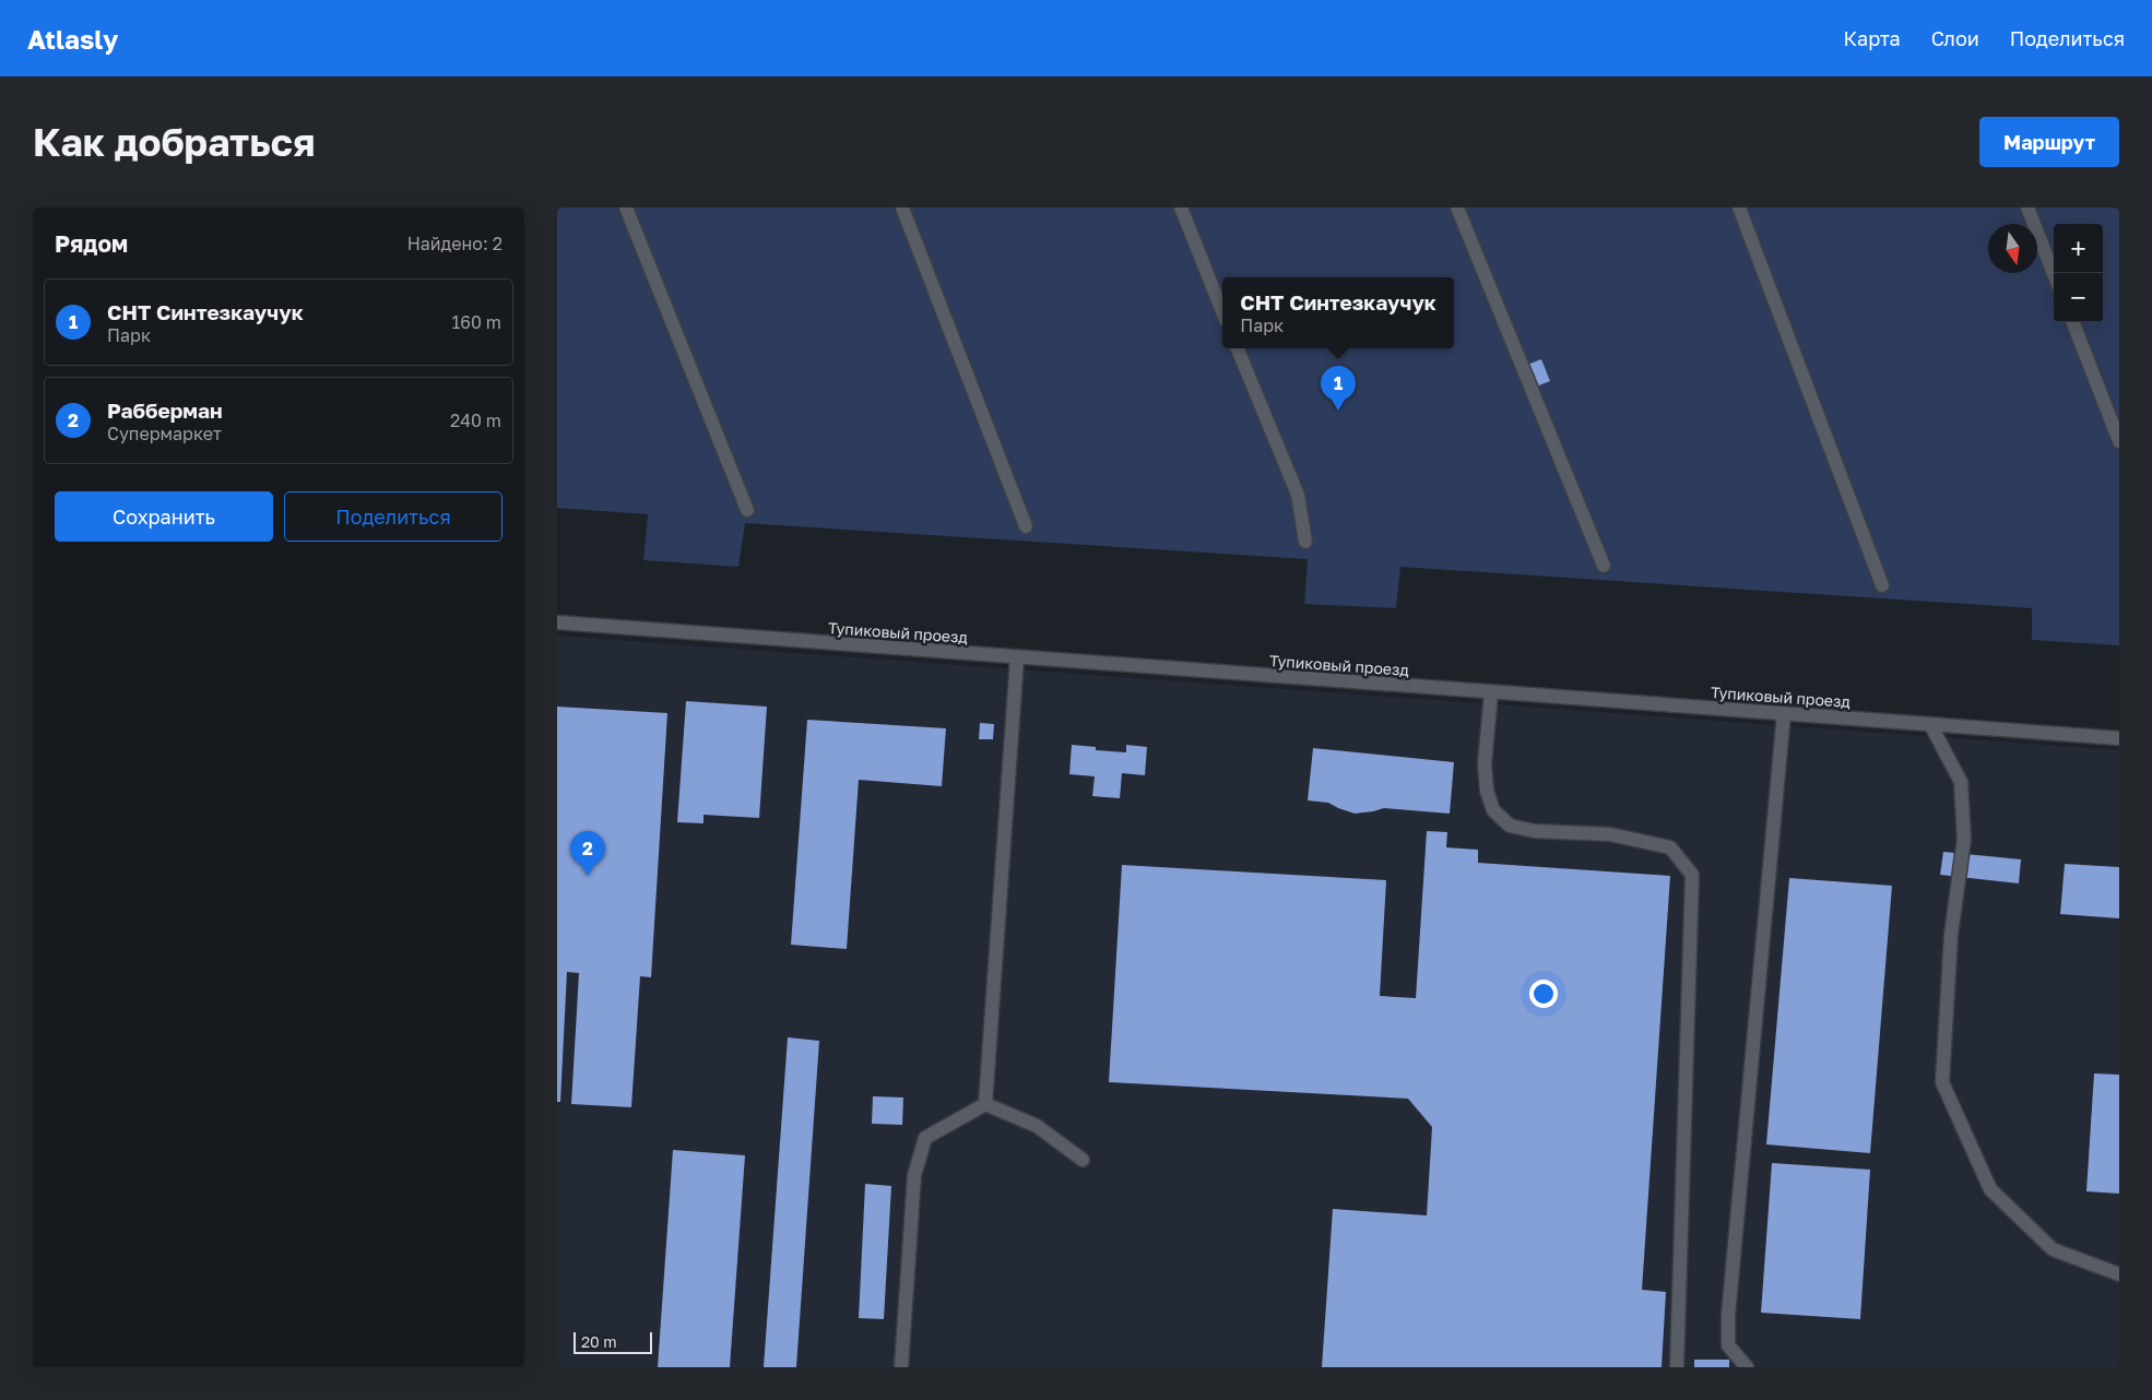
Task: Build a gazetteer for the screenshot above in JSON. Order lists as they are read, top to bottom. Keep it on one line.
{"streets":{"street":["Тупиковый проезд"]},"scale_bar":"20 m","north":"bottom","page":{"header":"Atlasly","nav":["Карта","Слои","Поделиться"],"buttons":["Маршрут",["Сохранить","Поделиться"]],"title":"Как добраться","heading":["Рядом","Найдено: 2"],"map_buttons":["+","−"],"popup":["СНТ Синтезкаучук","Парк"],"list":[{"mark":"1","name":"СНТ Синтезкаучук","note":"Парк","value":"160 m"},{"mark":"2","name":"Рабберман","note":"Супермаркет","value":"240 m"}],"pins":["1","2"],"scale":"20 m"}}
